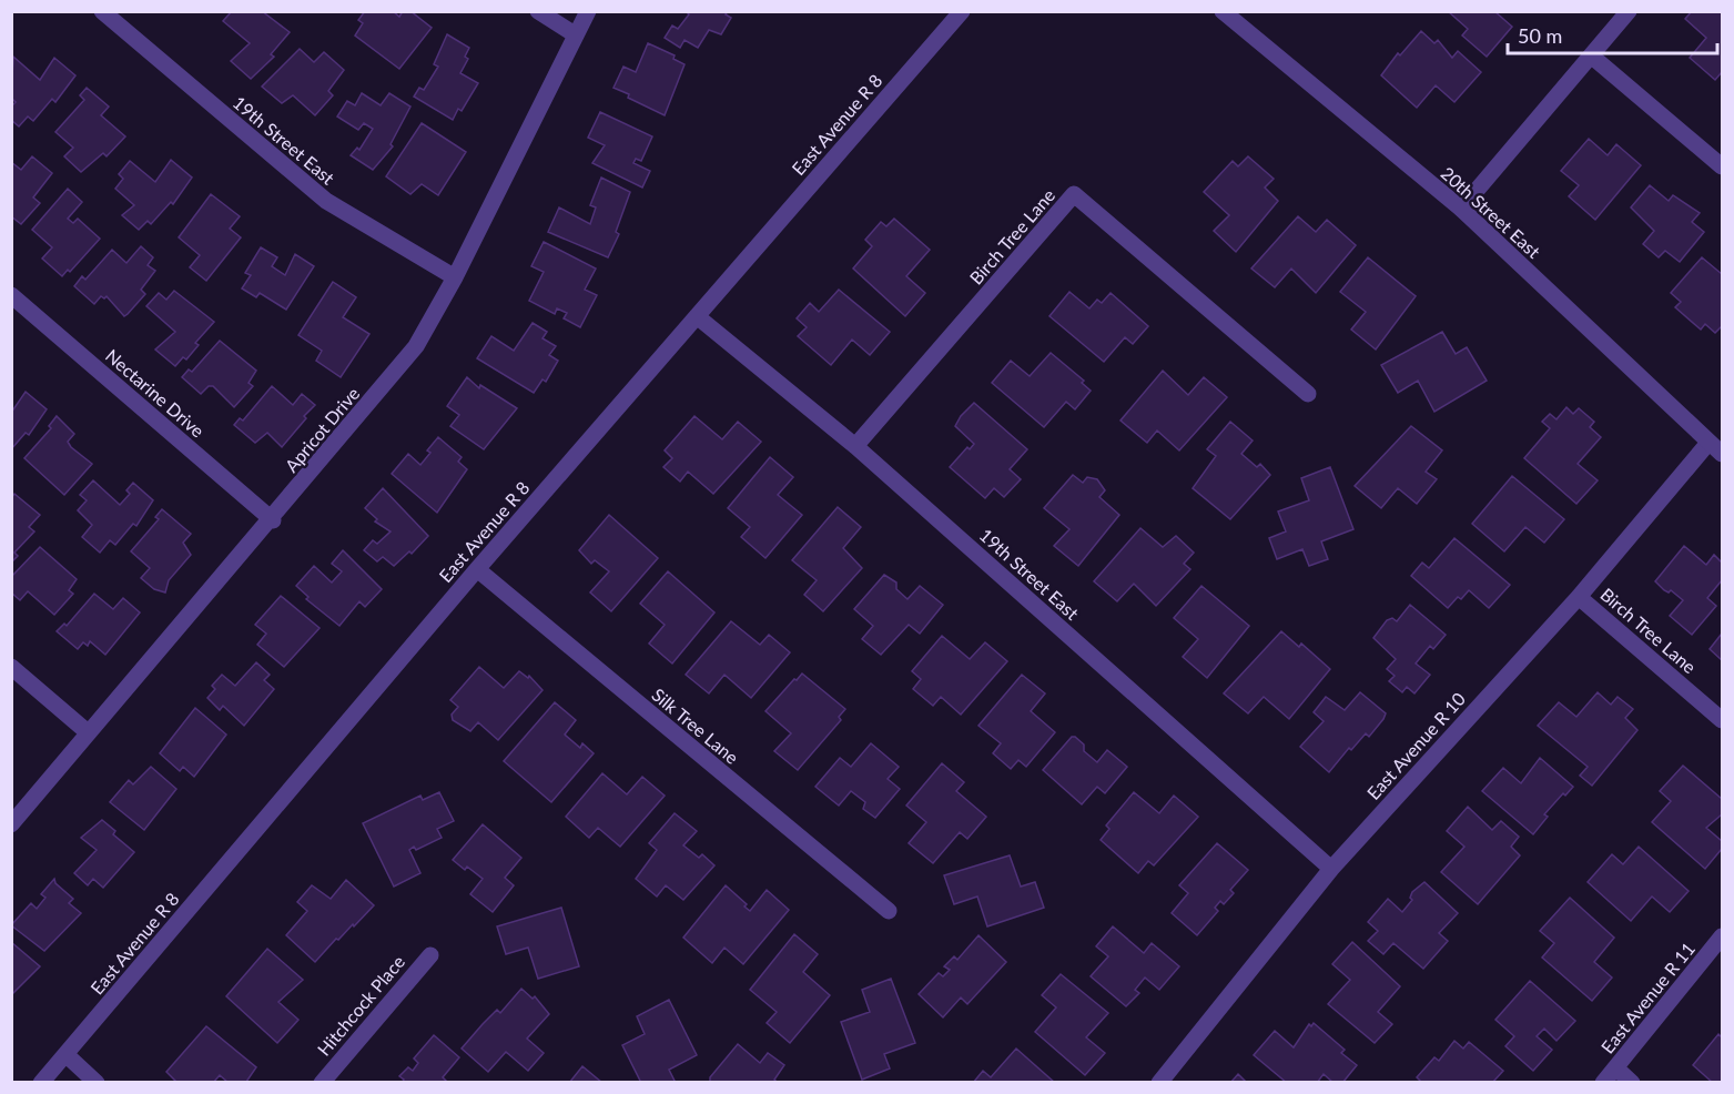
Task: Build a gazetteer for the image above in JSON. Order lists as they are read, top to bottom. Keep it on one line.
{"streets":{"street":["East Avenue R 8","19th Street East","20th Street East","Birch Tree Lane","Nectarine Drive","Apricot Drive","Silk Tree Lane","East Avenue R 10","East Avenue R 11","Hitchcock Place"]},"crossings":[["East Avenue R 8","19th Street East"],["East Avenue R 8","Silk Tree Lane"],["19th Street East","Birch Tree Lane"],["19th Street East","Apricot Drive"],["19th Street East","East Avenue R 10"],["20th Street East","East Avenue R 10"],["Birch Tree Lane","East Avenue R 10"],["Nectarine Drive","Apricot Drive"]],"scale_bar":"50 m"}
